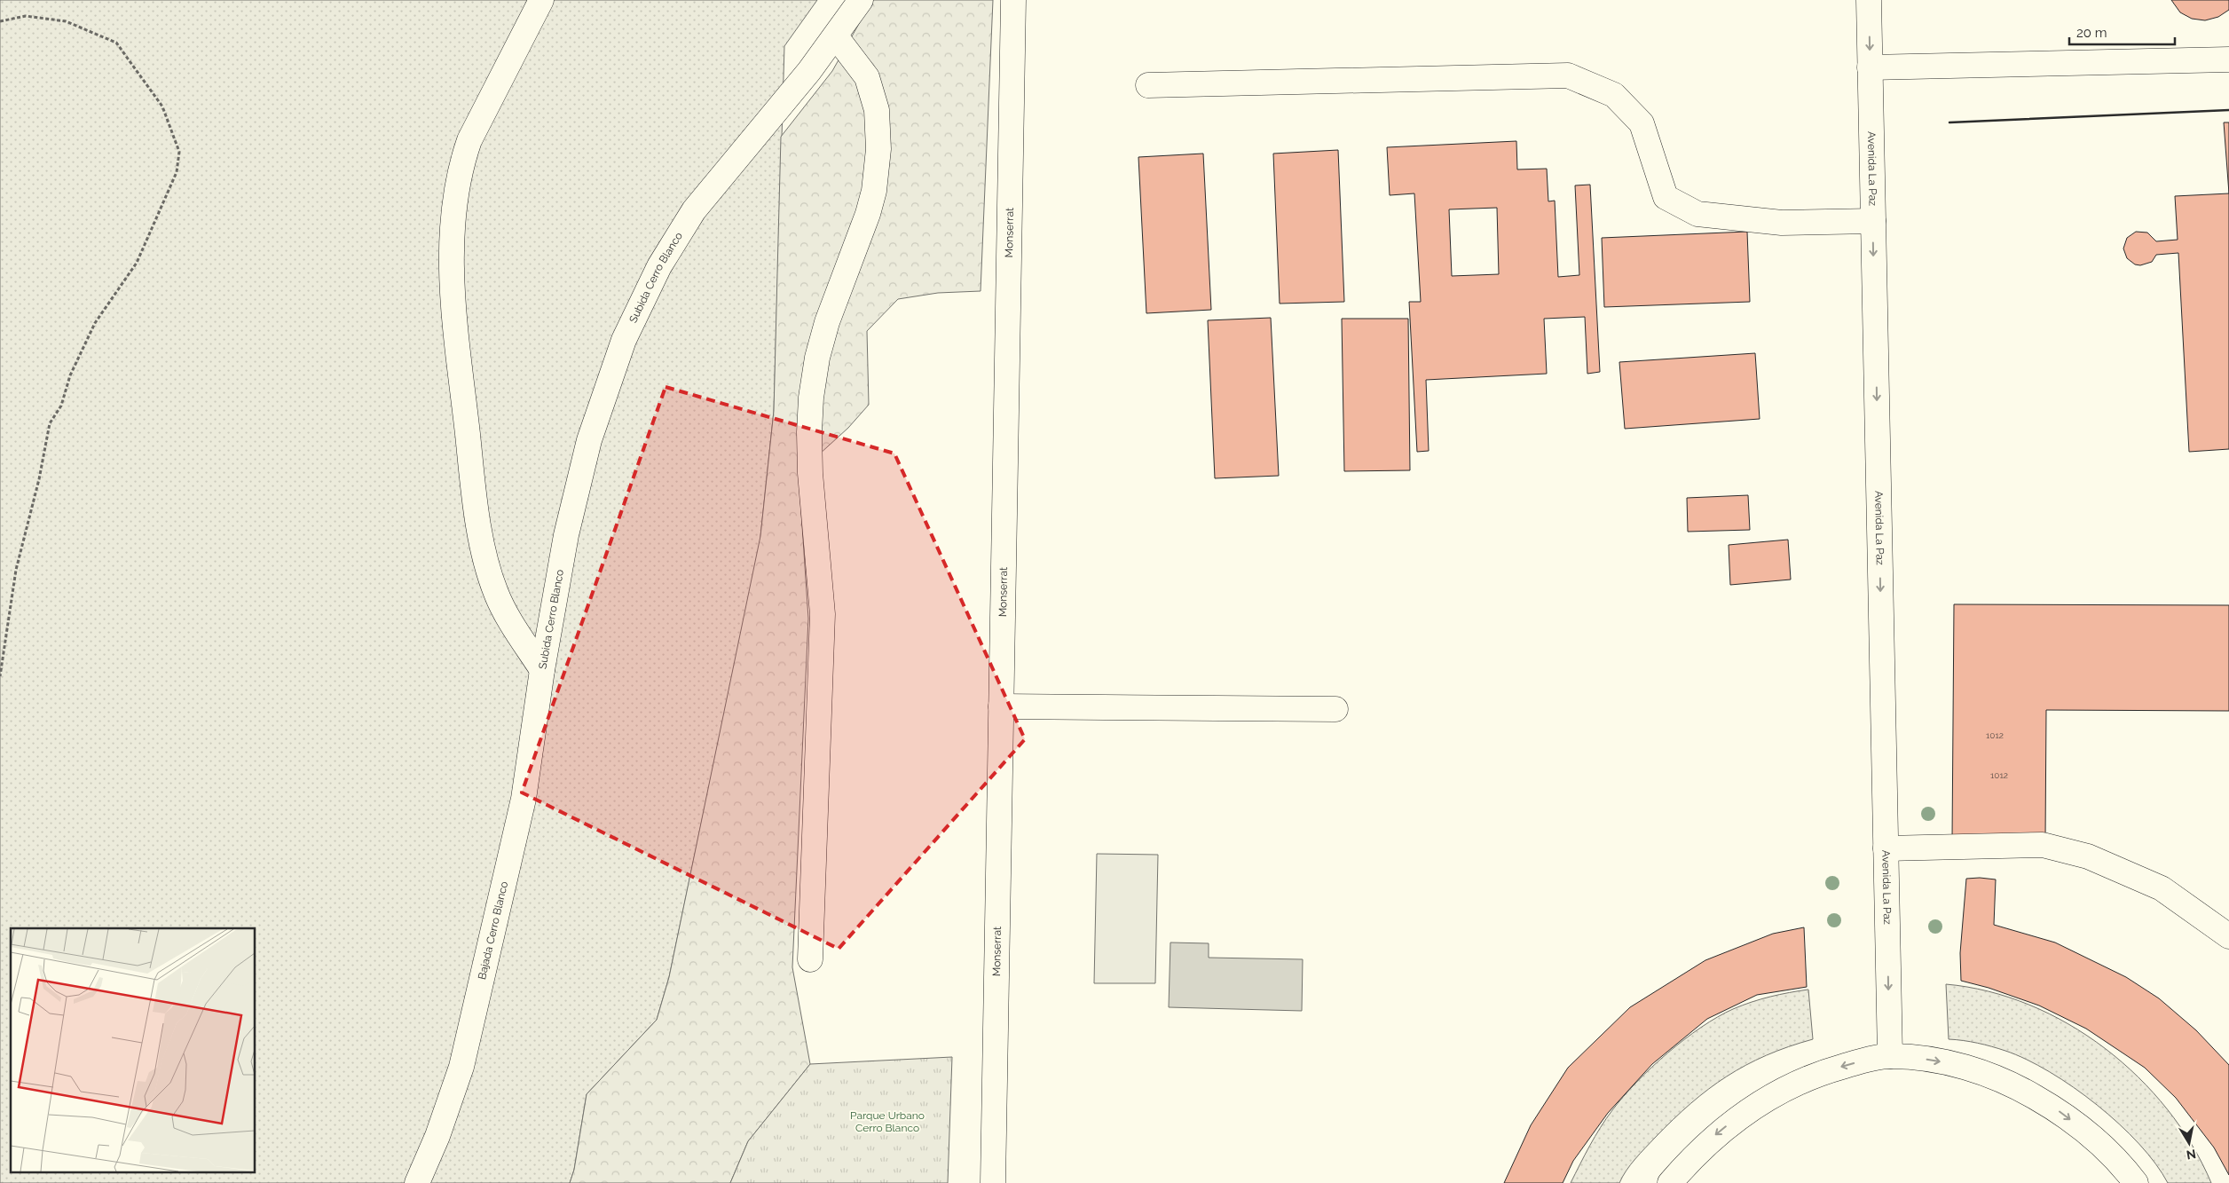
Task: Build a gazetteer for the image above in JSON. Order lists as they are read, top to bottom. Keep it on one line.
{"streets":{"street":["Avenida La Paz","Monserrat","Subida Cerro Blanco","Bajada Cerro Blanco"]},"crossings":[["Subida Cerro Blanco","Bajada Cerro Blanco"]],"one_way":["Avenida La Paz"],"parks":["Parque Urbano Cerro Blanco"],"house_numbers":["1012","1012"],"scale_bar":"20 m","north":"bottom"}
